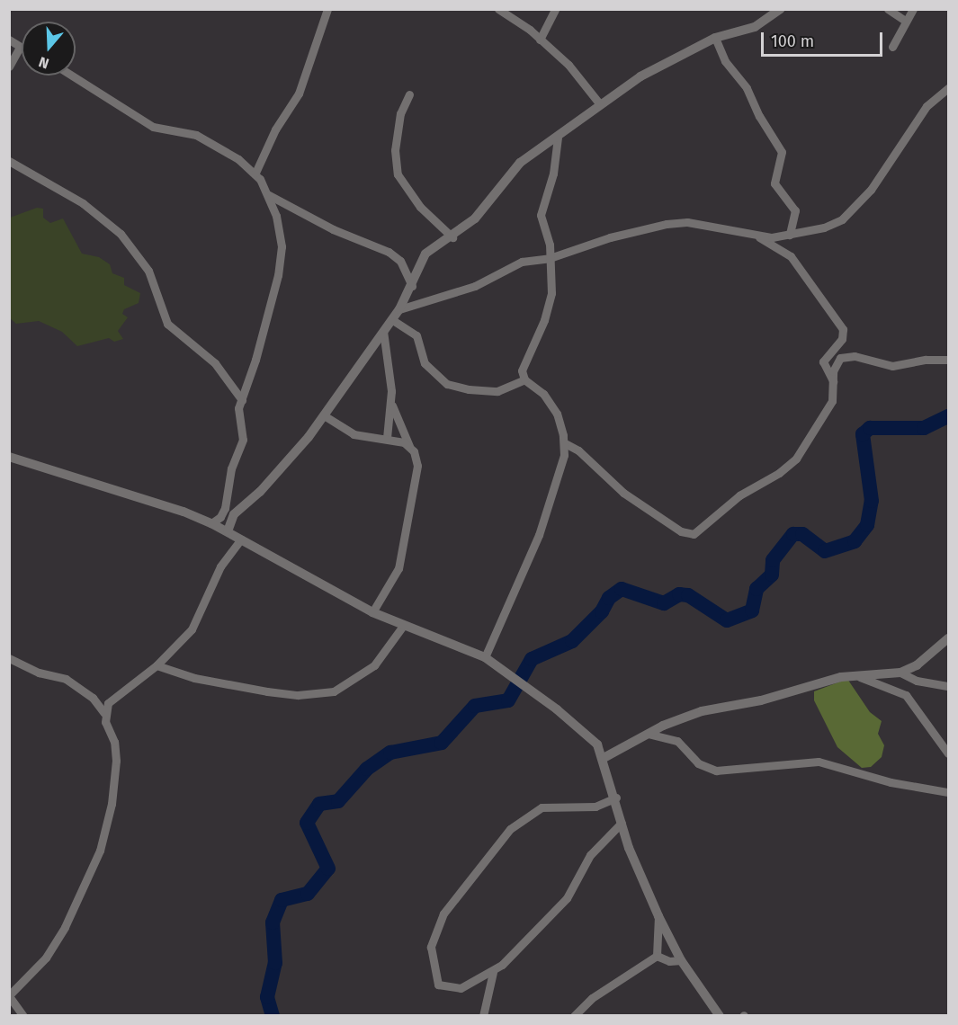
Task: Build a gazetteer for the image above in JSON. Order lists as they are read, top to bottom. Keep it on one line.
{"scale_bar":"100 m","north":"bottom"}
